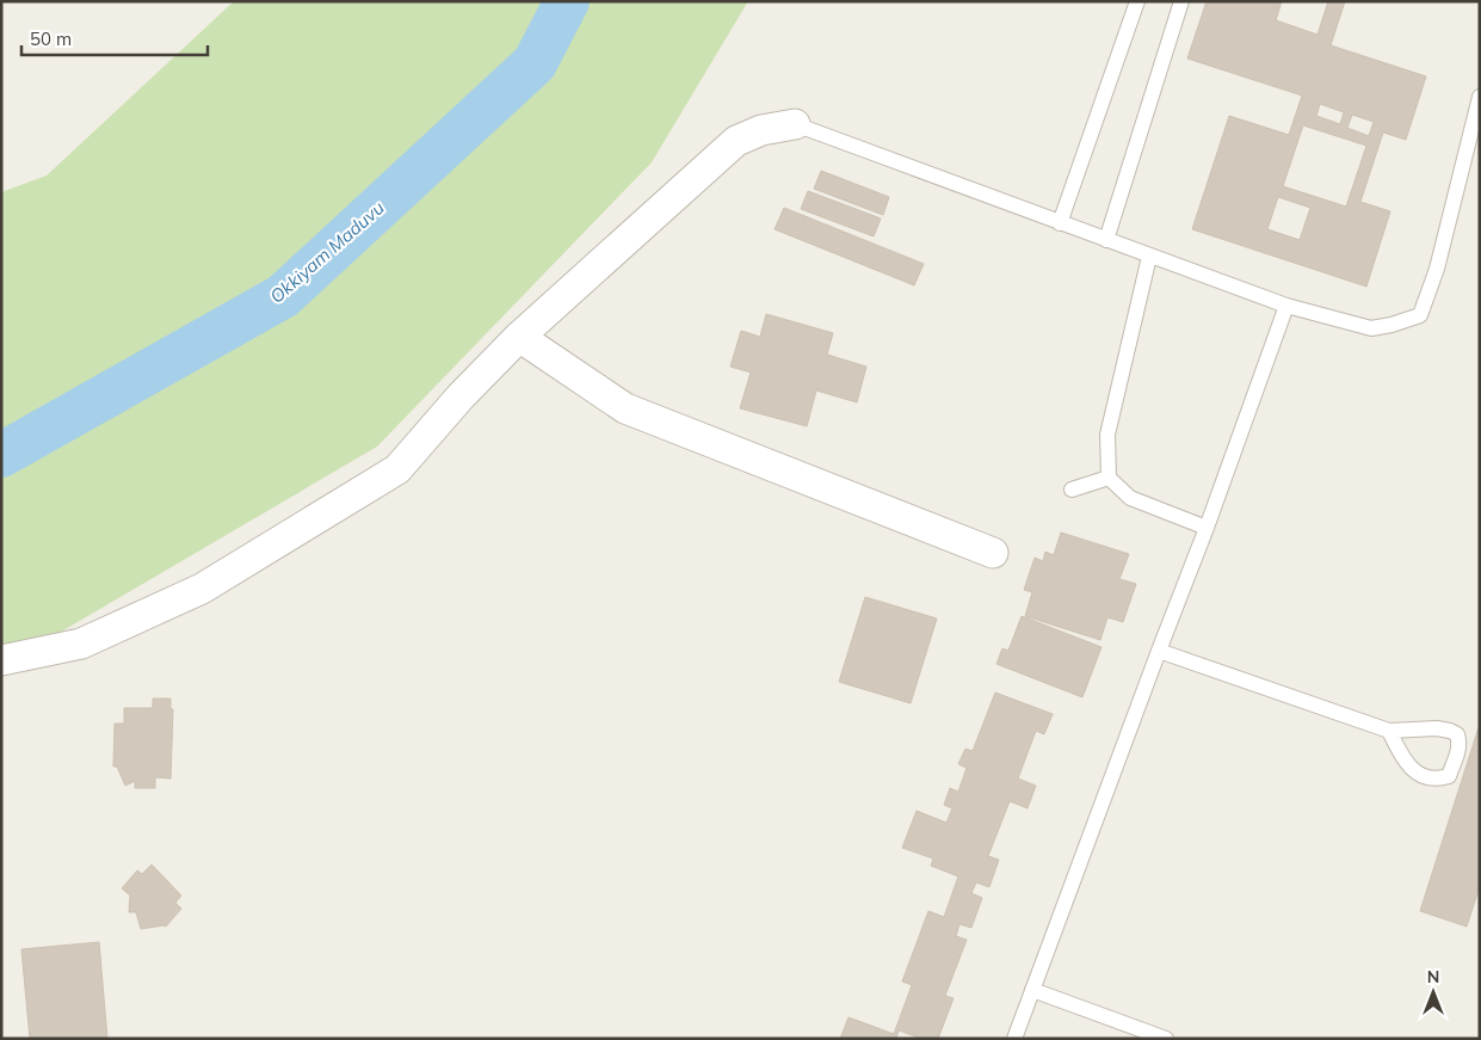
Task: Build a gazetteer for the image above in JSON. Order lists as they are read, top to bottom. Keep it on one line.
{"water":["Okkiyam Maduvu"],"scale_bar":"50 m","north":"top"}
